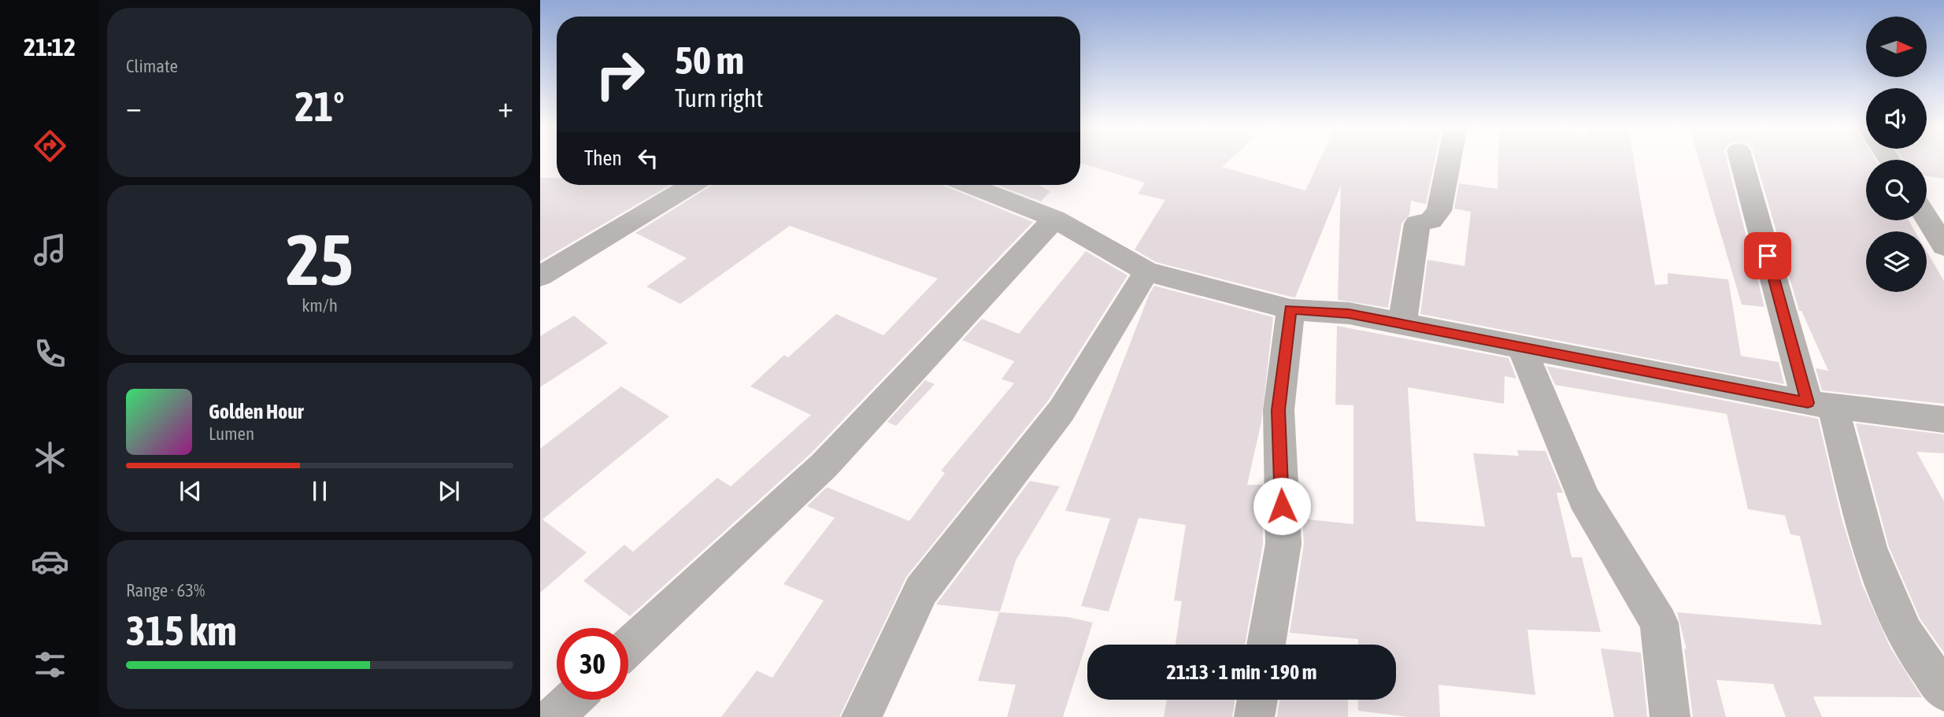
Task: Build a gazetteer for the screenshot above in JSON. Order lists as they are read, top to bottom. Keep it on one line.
{"north":"right","page":{"tabs":"21:12","tile":["Climate",["25","km/h"],["Range · 63%","315 km"]],"turn":["50 m","Turn right"],"heat":["−","21°","+"],"then":"Then","song":["Golden Hour","Lumen"],"limit":"30","trip":"21:13 · 1 min · 190 m"}}
